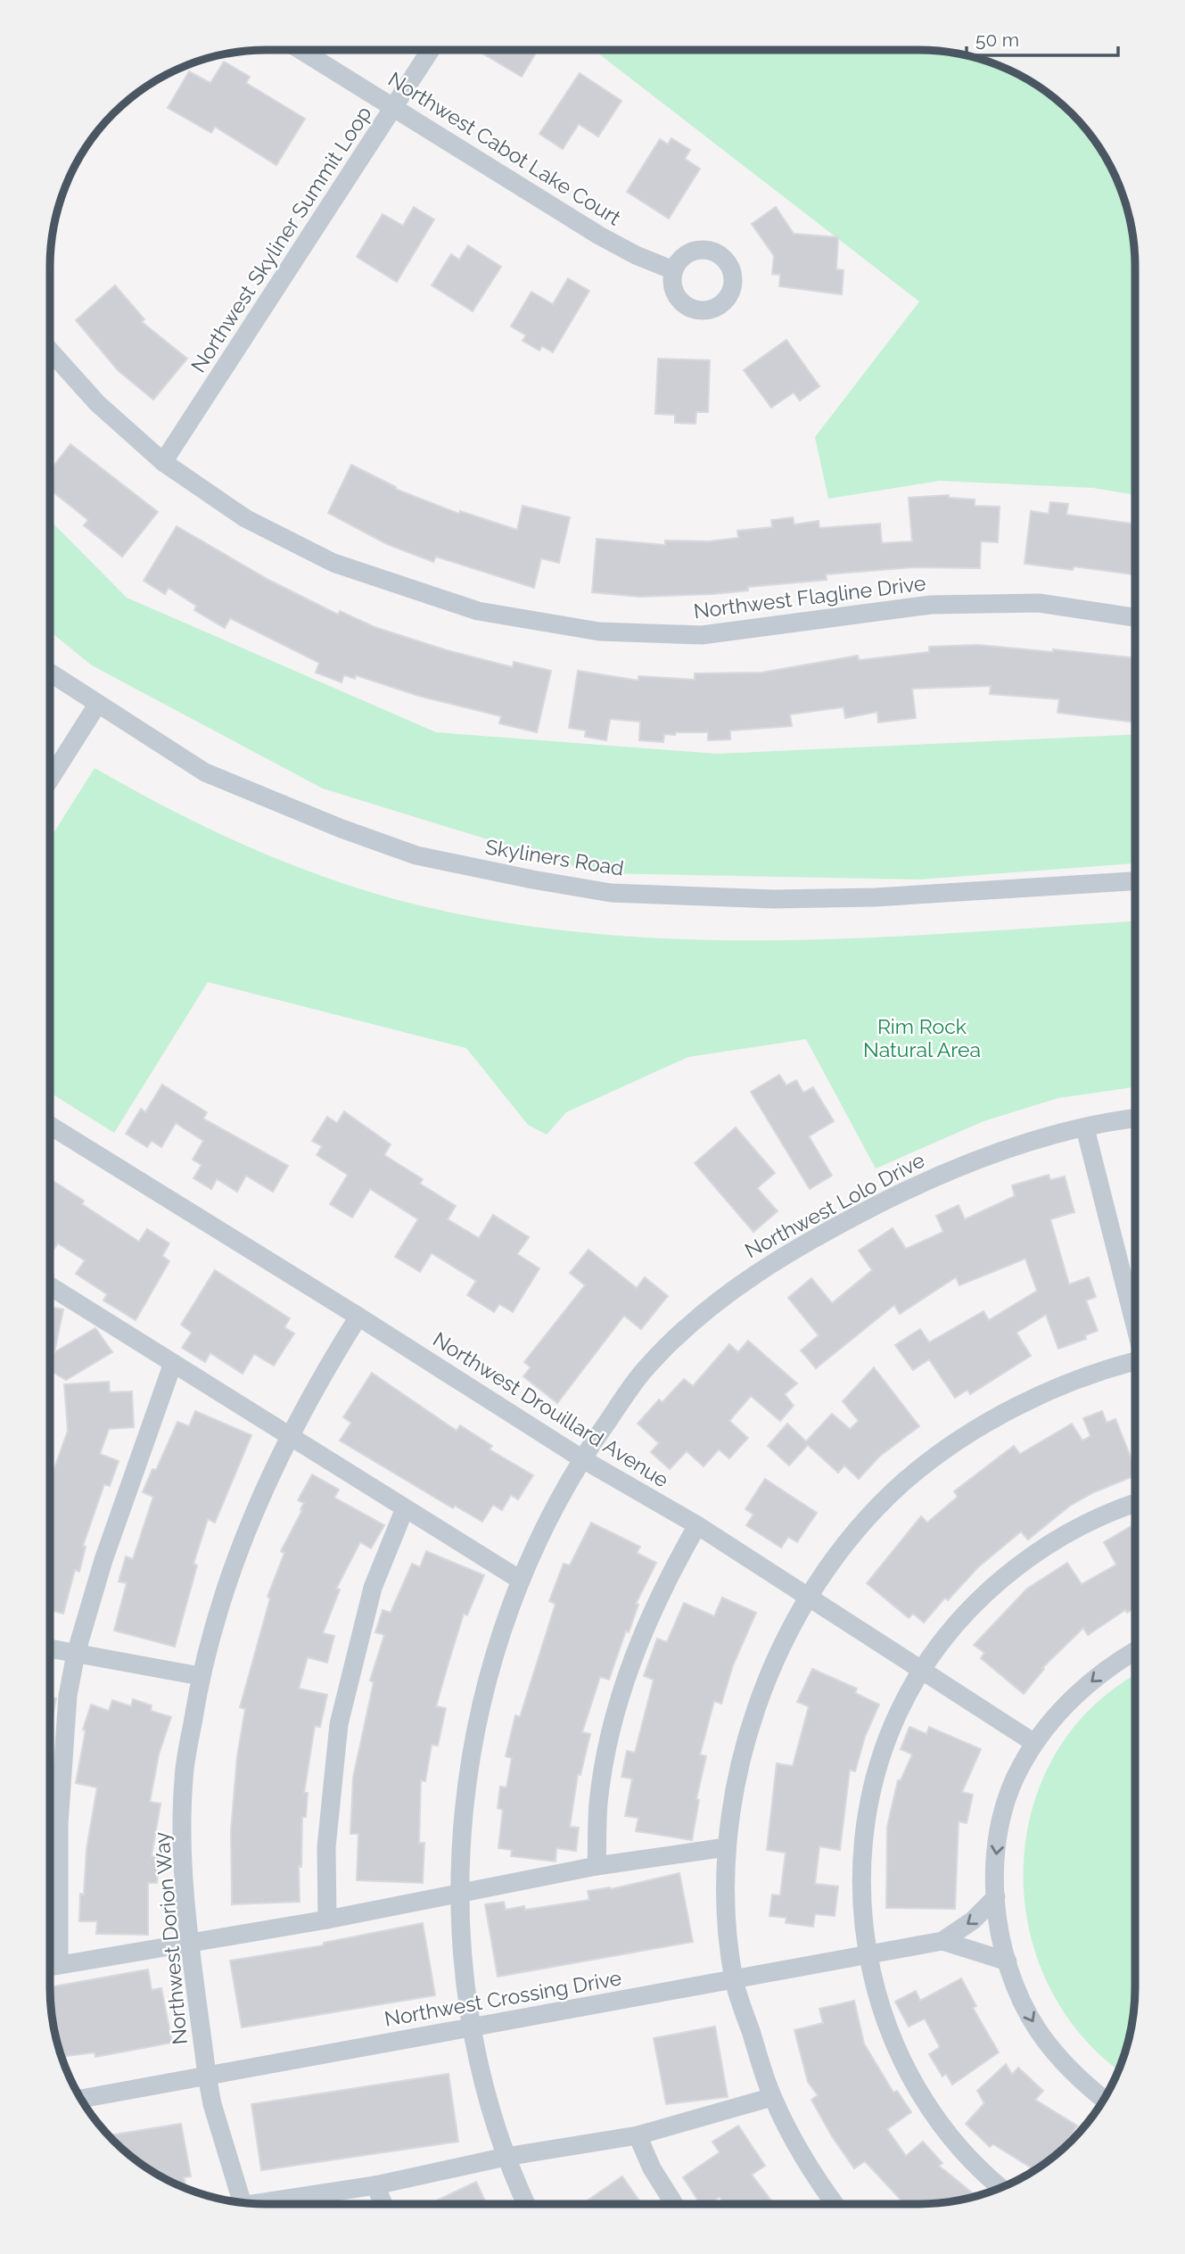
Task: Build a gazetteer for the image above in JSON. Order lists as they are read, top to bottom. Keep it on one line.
{"streets":{"street":["Northwest Cabot Lake Court","Northwest Skyliner Summit Loop","Northwest Flagline Drive","Skyliners Road","Northwest Lolo Drive","Northwest Drouillard Avenue","Northwest Dorion Way","Northwest Crossing Drive"]},"crossings":[["Northwest Cabot Lake Court","Northwest Skyliner Summit Loop"],["Northwest Skyliner Summit Loop","Northwest Flagline Drive"],["Northwest Lolo Drive","Northwest Drouillard Avenue"],["Northwest Lolo Drive","Northwest Crossing Drive"],["Northwest Drouillard Avenue","Northwest Dorion Way"],["Northwest Dorion Way","Northwest Crossing Drive"]],"parks":["Rim Rock Natural Area"],"scale_bar":"50 m"}
